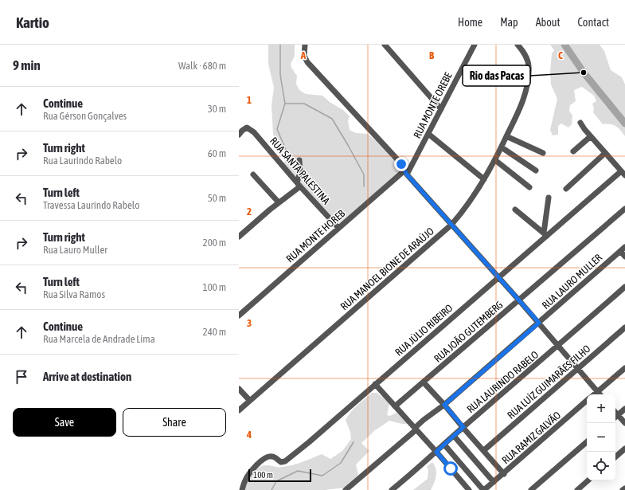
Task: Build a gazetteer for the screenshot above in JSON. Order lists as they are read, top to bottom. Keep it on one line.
{"streets":{"street":["RUA MONTE OREBE","RUA SANTA PALESTINA","RUA MONTE HOREB","RUA MANOEL BIONE DE ARAÚJO","RUA LAURO MULLER","RUA JÚLIO RIBEIRO","RUA JOÃO GUTEMBERG","RUA LAURINDO RABELO","RUA LUÍZ GUIMARÃES FILHO","RUA RAMIZ GALVÃO"]},"crossings":[["RUA MONTE OREBE","RUA MONTE HOREB"],["RUA SANTA PALESTINA","RUA MONTE HOREB"]],"places":["Rio das Pacas"],"scale_bar":"100 m","page":{"header":"Kartio","nav":["Home","Map","About","Contact"],"heading":["9 min","Walk · 680 m"],"list":[["Continue","Rua Gérson Gonçalves","30 m"],["Turn right","Rua Laurindo Rabelo","60 m"],["Turn left","Travessa Laurindo Rabelo","50 m"],["Turn right","Rua Lauro Muller","200 m"],["Turn left","Rua Silva Ramos","100 m"],["Continue","Rua Marcela de Andrade Lima","240 m"],"Arrive at destination"],"map_buttons":["+","−"],"buttons":["Save","Share"],"scale":"100 m"},"grid":{"columns":["A","B","C"],"rows":["1","2","3","4"]}}
